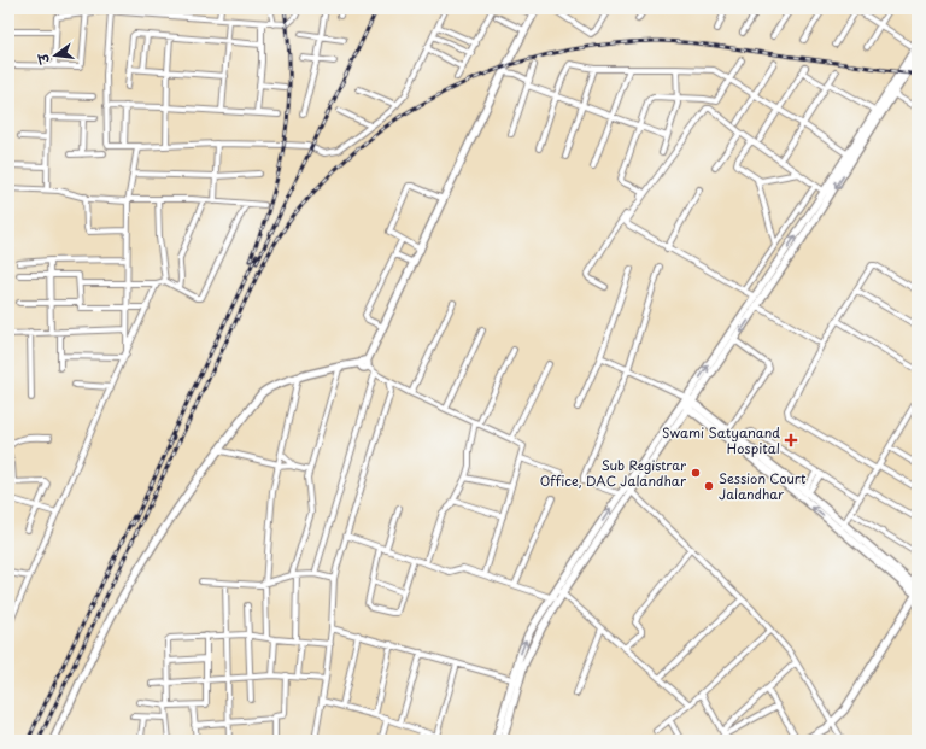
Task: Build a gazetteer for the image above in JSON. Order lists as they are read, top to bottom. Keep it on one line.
{"places":{"health":["Swami Satyanand Hospital"],"other":["Sub Registrar Office, DAC Jalandhar","Session Court Jalandhar"]},"north":"left"}
